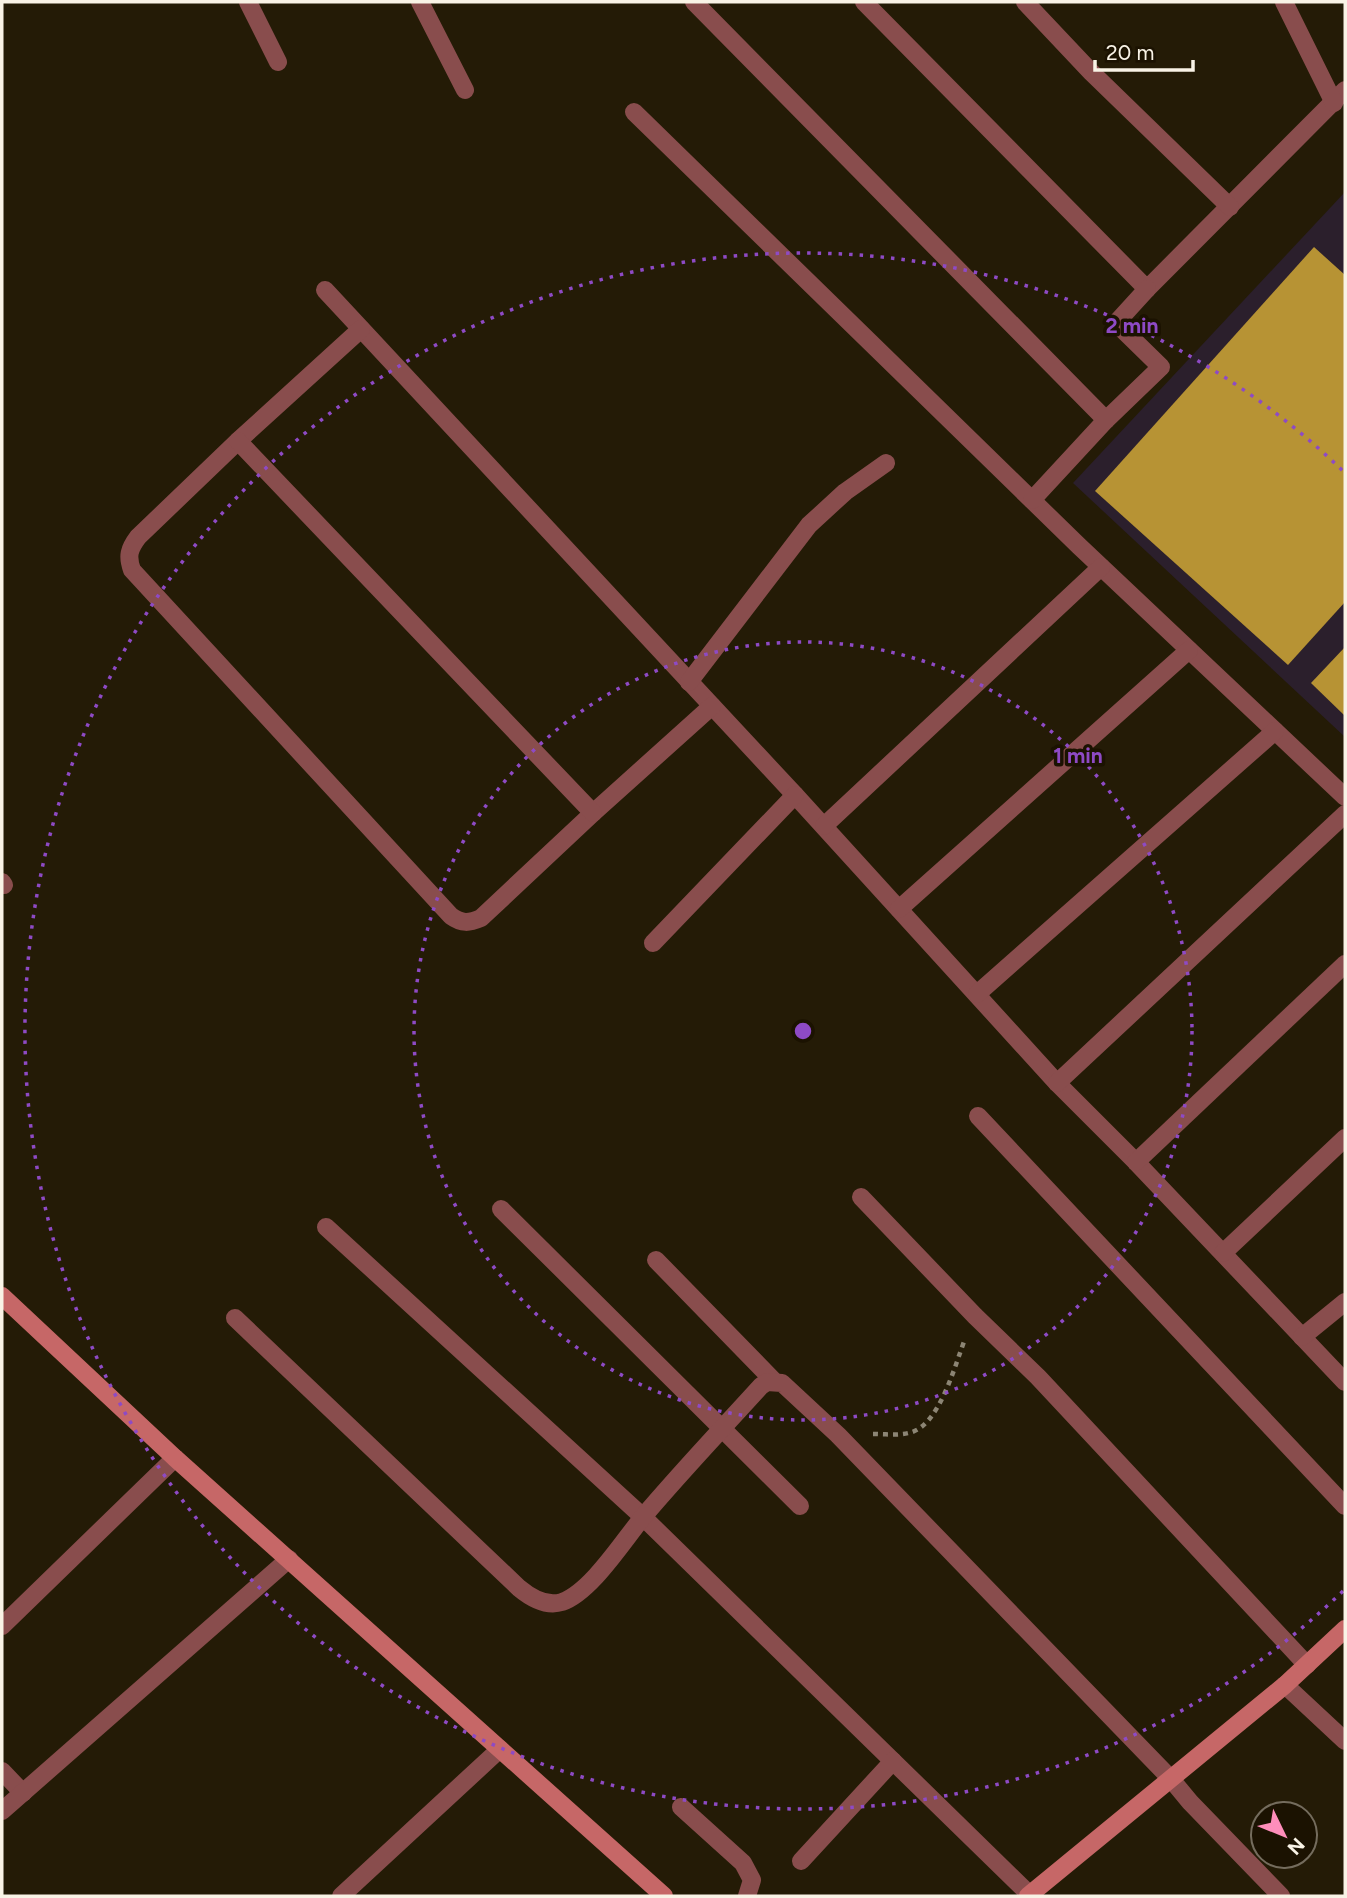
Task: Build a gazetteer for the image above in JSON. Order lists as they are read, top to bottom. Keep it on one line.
{"scale_bar":"20 m","north":"bottom right","rings":["2 min","1 min"]}
